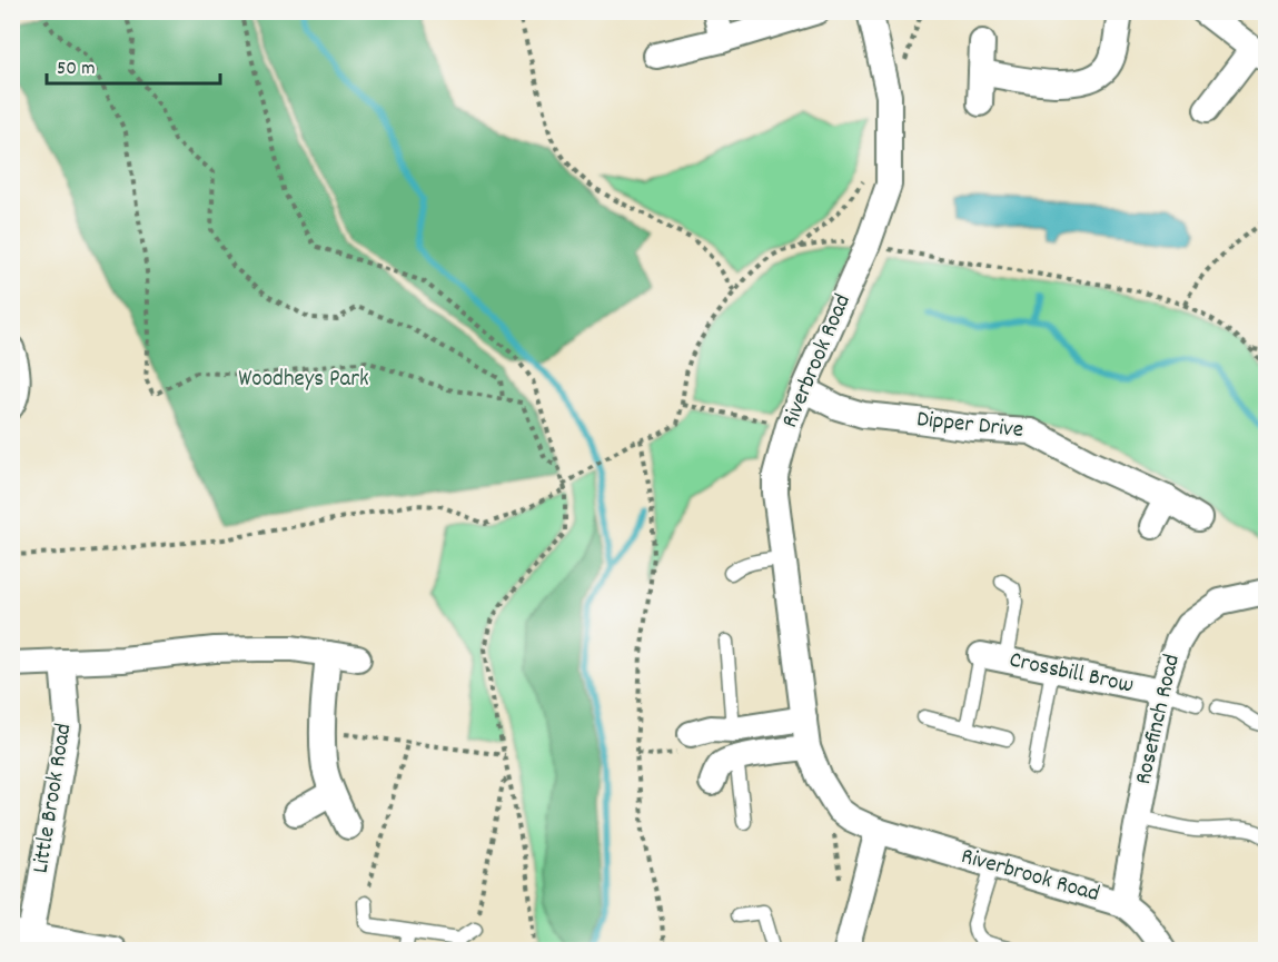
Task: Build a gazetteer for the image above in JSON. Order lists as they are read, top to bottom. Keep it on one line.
{"streets":{"street":["Riverbrook Road","Dipper Drive","Crossbill Brow","Rosefinch Road","Little Brook Road"]},"crossings":[["Riverbrook Road","Dipper Drive"],["Riverbrook Road","Rosefinch Road"],["Crossbill Brow","Rosefinch Road"]],"parks":["Woodheys Park"],"scale_bar":"50 m"}
